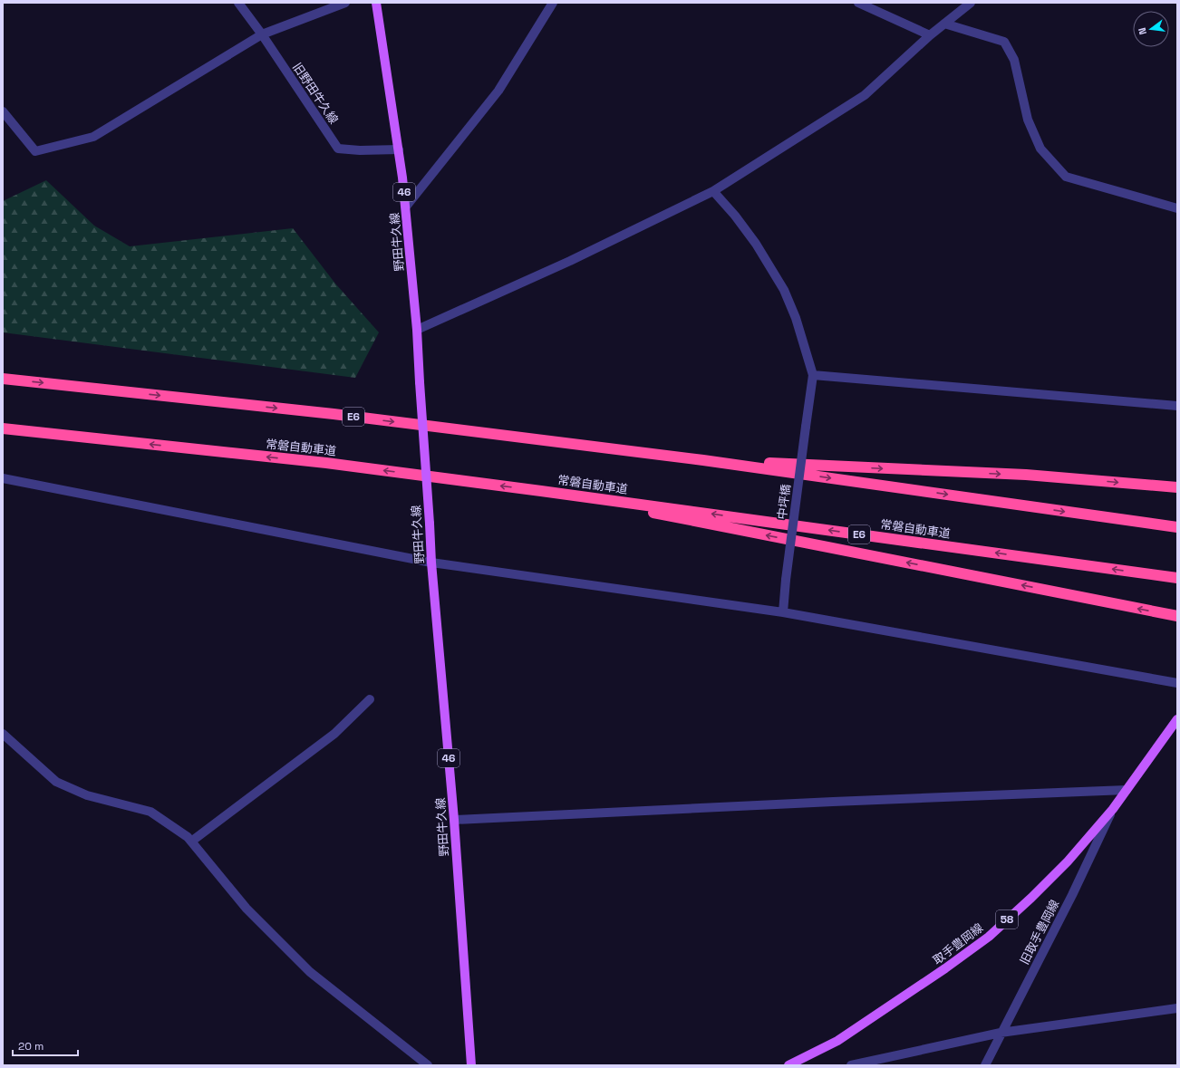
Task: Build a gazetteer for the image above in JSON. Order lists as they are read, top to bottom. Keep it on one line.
{"streets":{"highway":["E6","常磐自動車道"],"main road":["46","野田牛久線","58","取手豊岡線"],"street":["旧野田牛久線","中坪橋","旧取手豊岡線"]},"crossings":[["旧野田牛久線","野田牛久線"],["旧取手豊岡線","取手豊岡線"]],"scale_bar":"20 m","north":"left"}
